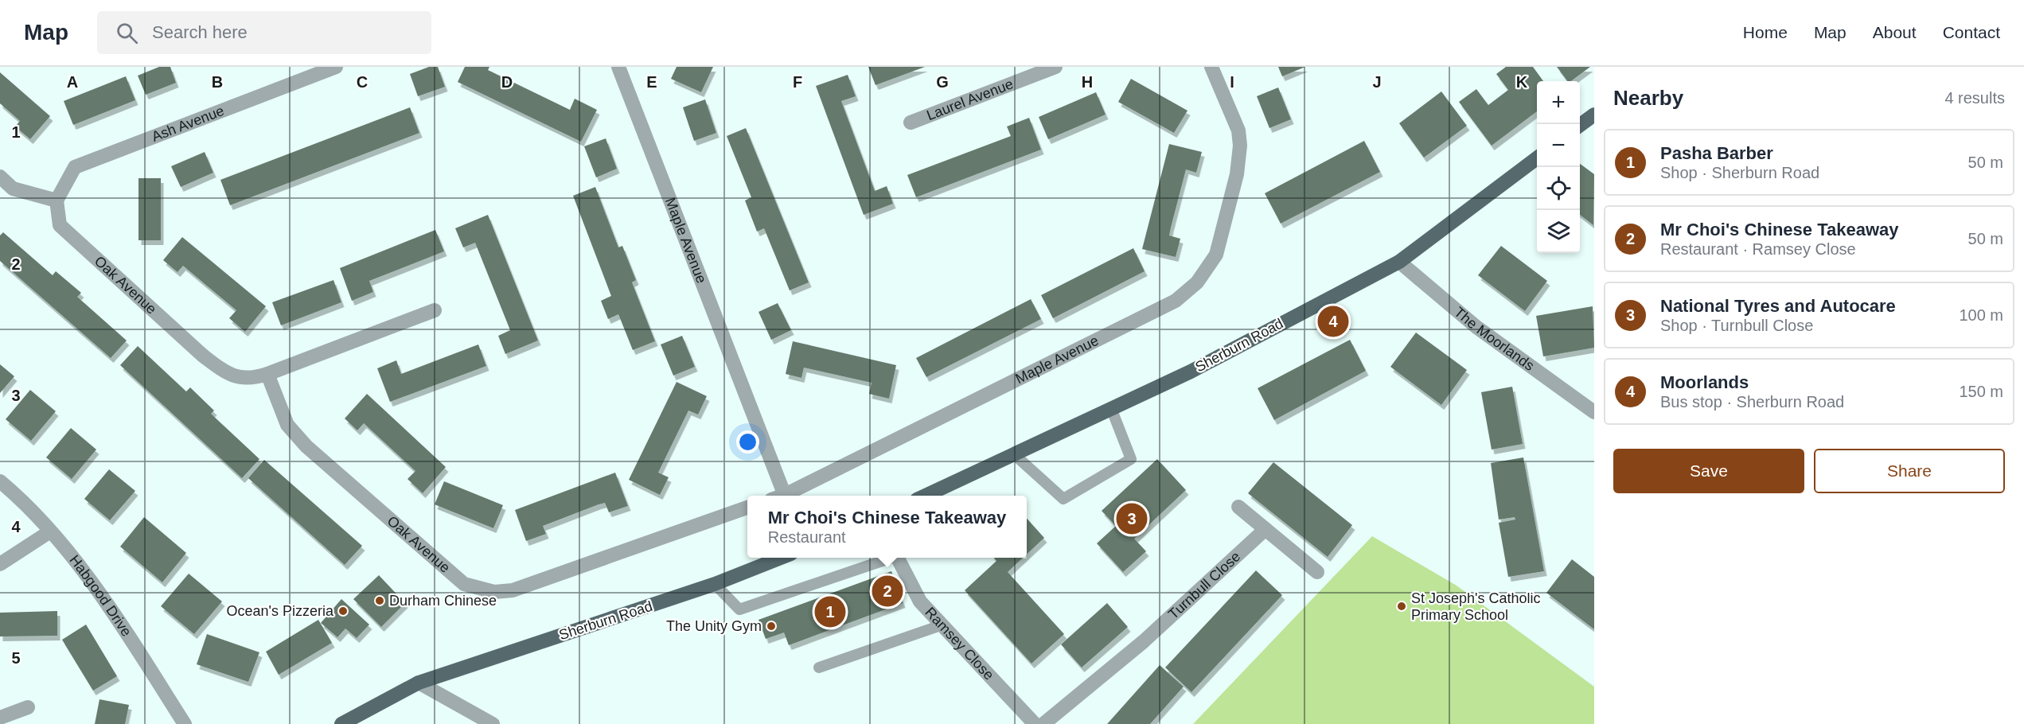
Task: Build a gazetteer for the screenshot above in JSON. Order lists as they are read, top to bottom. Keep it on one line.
{"streets":{"main road":["Sherburn Road"],"street":["Laurel Avenue","Ash Avenue","Maple Avenue","Oak Avenue","The Moorlands","Turnbull Close","Habgood Drive","Ramsey Close"]},"crossings":[["Ash Avenue","Oak Avenue"],["The Moorlands","Sherburn Road"]],"places":["Durham Chinese","St Joseph's Catholic Primary School","Ocean's Pizzeria","The Unity Gym"],"page":{"header":"Map","search":"Search here","nav":["Home","Map","About","Contact"],"heading":["Nearby","4 results"],"map_buttons":["+","−"],"list":[{"mark":"1","name":"Pasha Barber","note":"Shop · Sherburn Road","value":"50 m"},{"mark":"2","name":"Mr Choi's Chinese Takeaway","note":"Restaurant · Ramsey Close","value":"50 m"},{"mark":"3","name":"National Tyres and Autocare","note":"Shop · Turnbull Close","value":"100 m"},{"mark":"4","name":"Moorlands","note":"Bus stop · Sherburn Road","value":"150 m"}],"pins":["4","3","2","1"],"buttons":["Save","Share"],"popup":["Mr Choi's Chinese Takeaway","Restaurant"]},"grid":{"columns":["A","B","C","D","E","F","G","H","I","J","K"],"rows":["1","2","3","4","5"]}}
